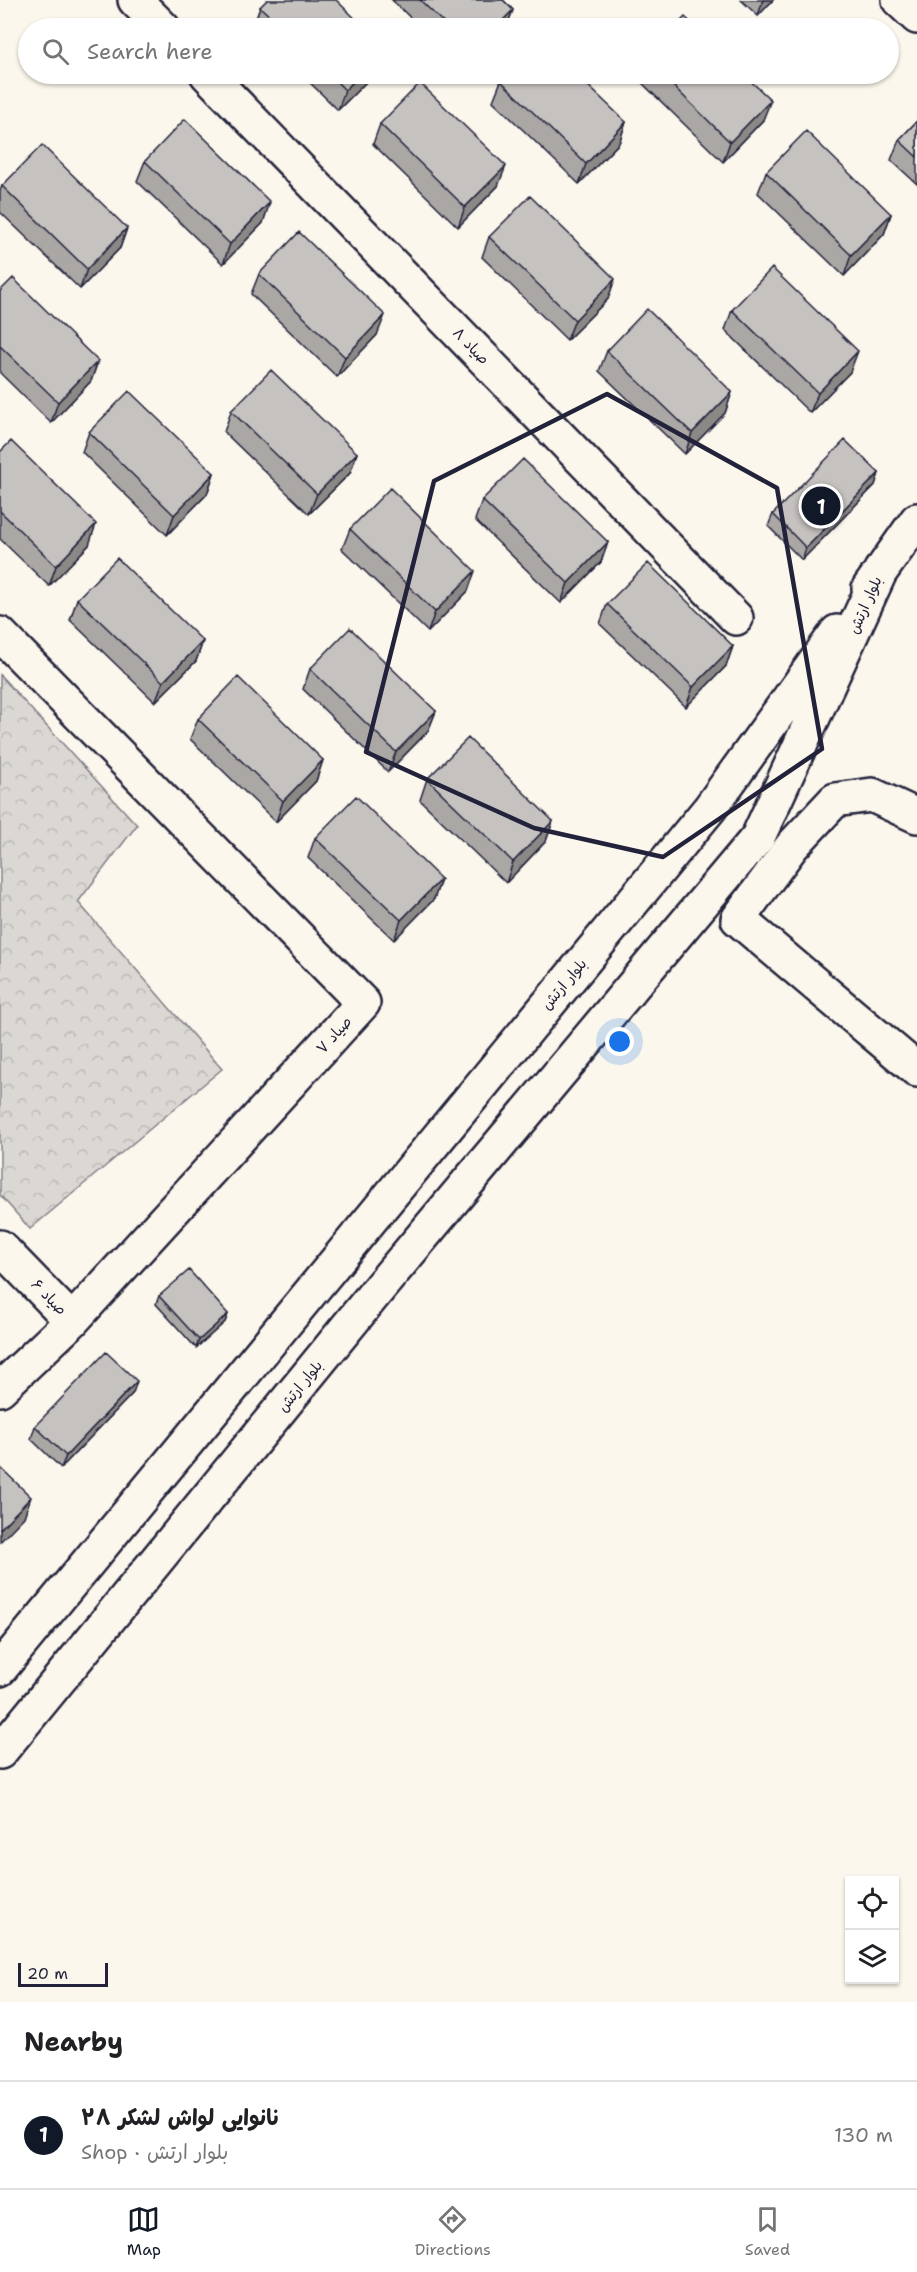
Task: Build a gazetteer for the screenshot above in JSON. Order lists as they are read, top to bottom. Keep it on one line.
{"streets":{"main road":["صیاد ۸","بلوار ارتش","صیاد ۷","صیاد ۶"]},"crossings":[["صیاد ۷","صیاد ۶"]],"scale_bar":"20 m","page":{"search":"Search here","pins":"1","scale":"20 m","heading":"Nearby","list":[{"mark":"1","name":"نانوایی لواش لشکر ۲۸","note":"Shop · بلوار ارتش","value":"130 m"}],"nav":["Map","Directions","Saved"]}}
